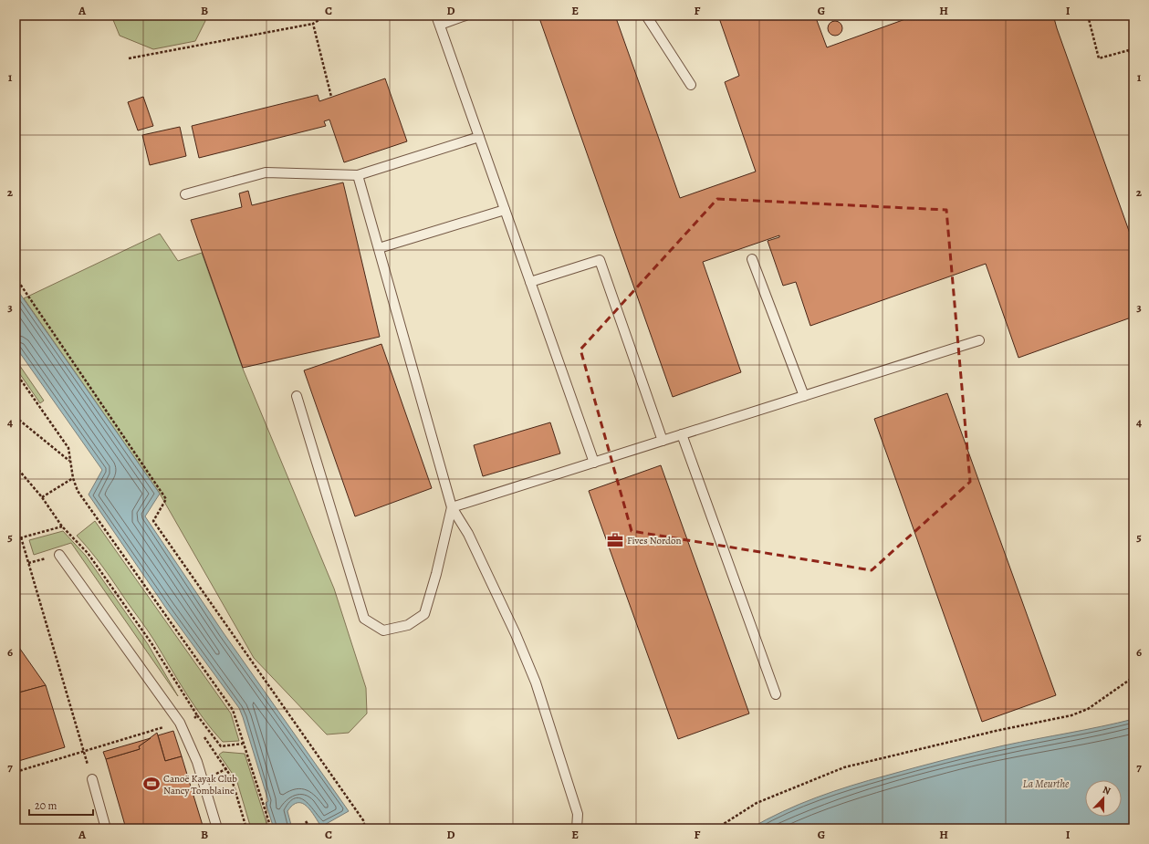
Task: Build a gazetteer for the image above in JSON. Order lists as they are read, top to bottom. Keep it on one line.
{"water":["La Meurthe"],"places":{"office":["Fives Nordon"],"sports":["Canoë Kayak Club Nancy Tomblaine"]},"scale_bar":"20 m","north":"top","grid":{"columns":["A","B","C","D","E","F","G","H","I"],"rows":["1","2","3","4","5","6","7"]}}
